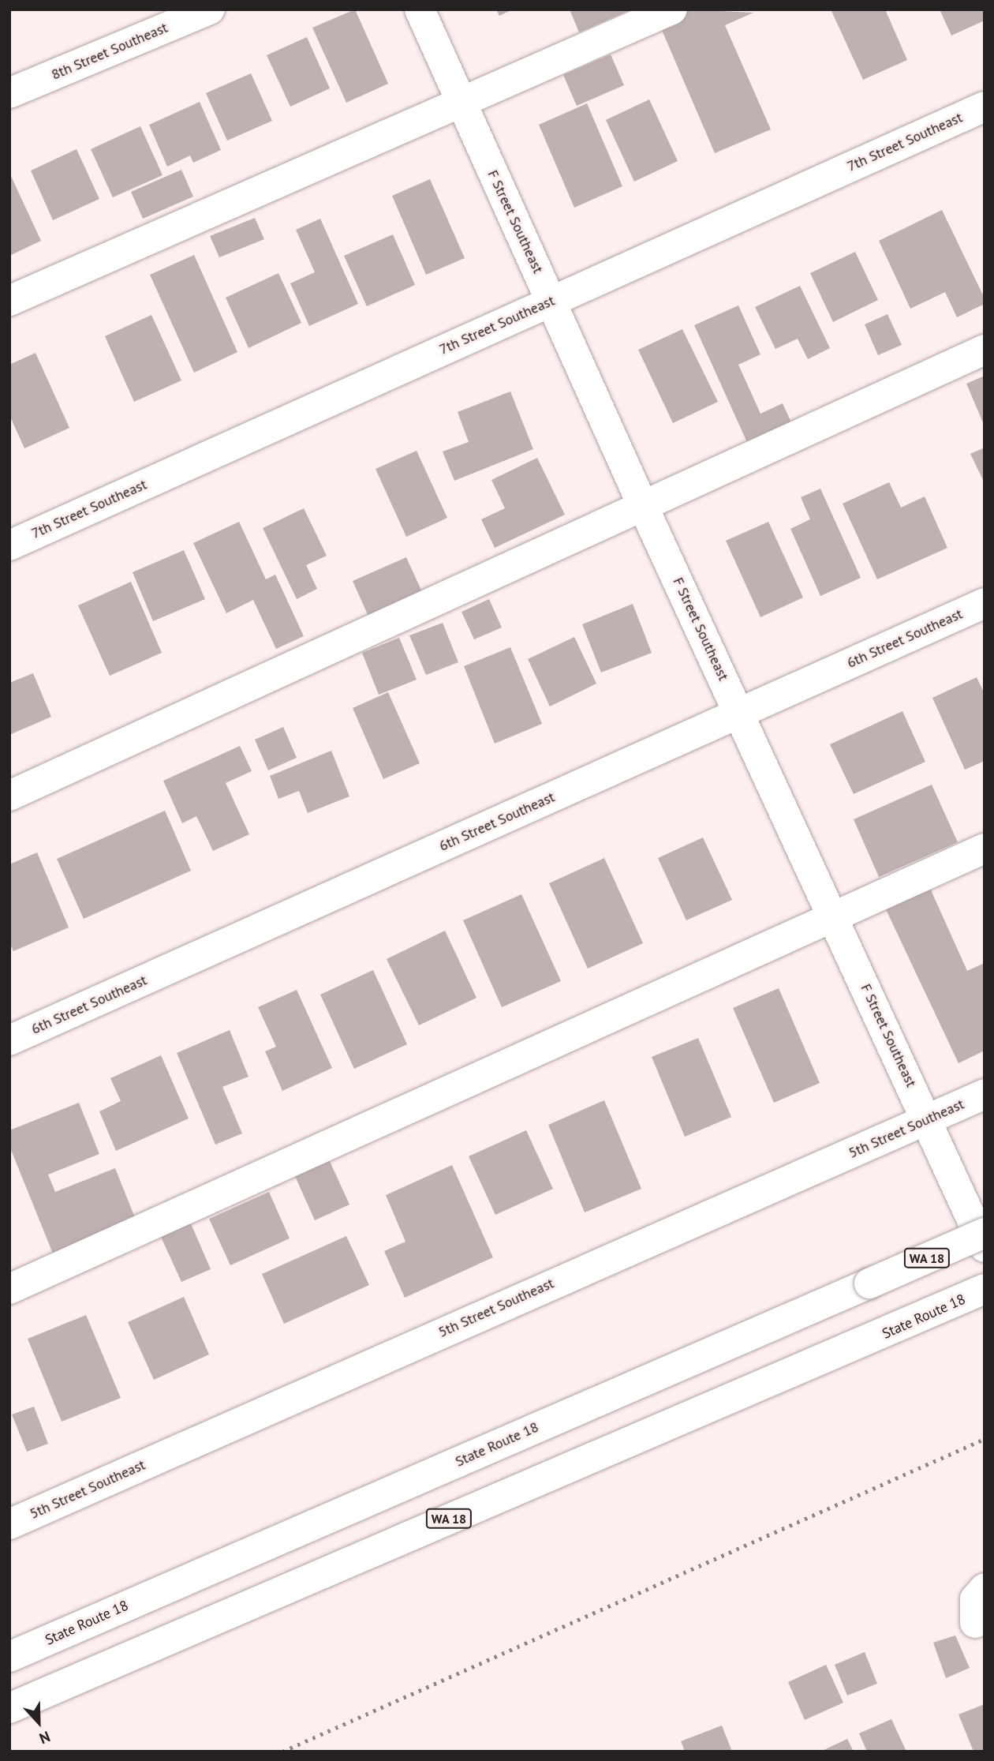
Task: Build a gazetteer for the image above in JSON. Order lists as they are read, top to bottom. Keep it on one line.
{"streets":{"main road":["8th Street Southeast","7th Street Southeast","F Street Southeast","6th Street Southeast","5th Street Southeast","WA 18","State Route 18"]},"crossings":[["7th Street Southeast","F Street Southeast"],["F Street Southeast","6th Street Southeast"],["F Street Southeast","5th Street Southeast"]],"north":"bottom"}
